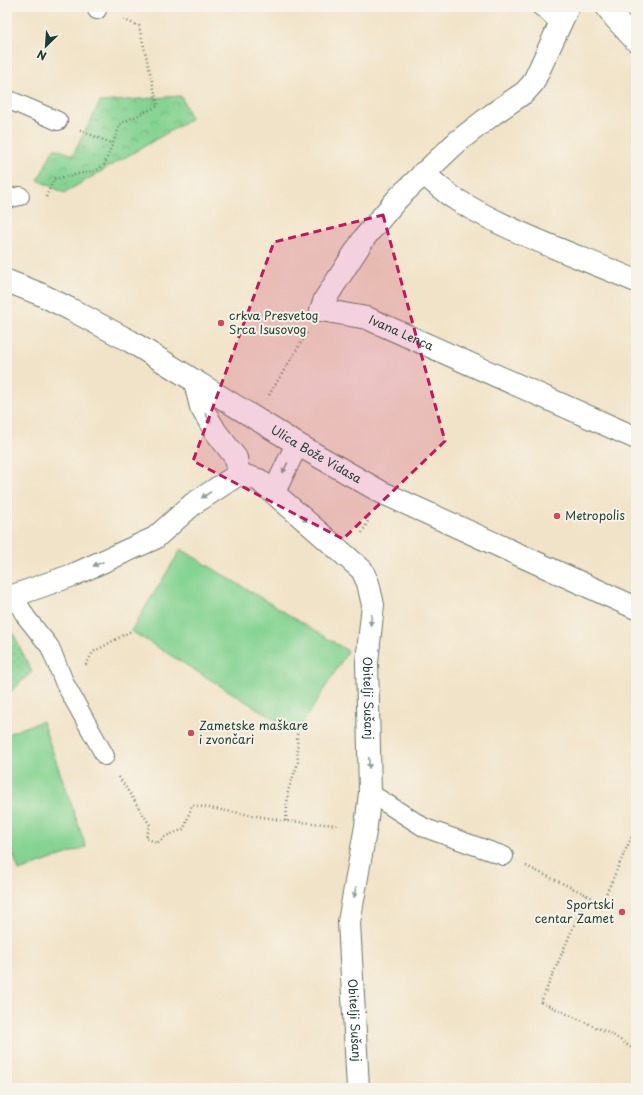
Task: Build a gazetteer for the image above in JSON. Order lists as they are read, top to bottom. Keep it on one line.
{"streets":{"street":["Ivana Lenca","Ulica Bože Vidasa","Obitelji Sušanj"]},"one_way":["Obitelji Sušanj"],"places":["crkva Presvetog Srca Isusovog","Metropolis","Zametske maškare i zvončari","Sportski centar Zamet"],"north":"bottom left"}
